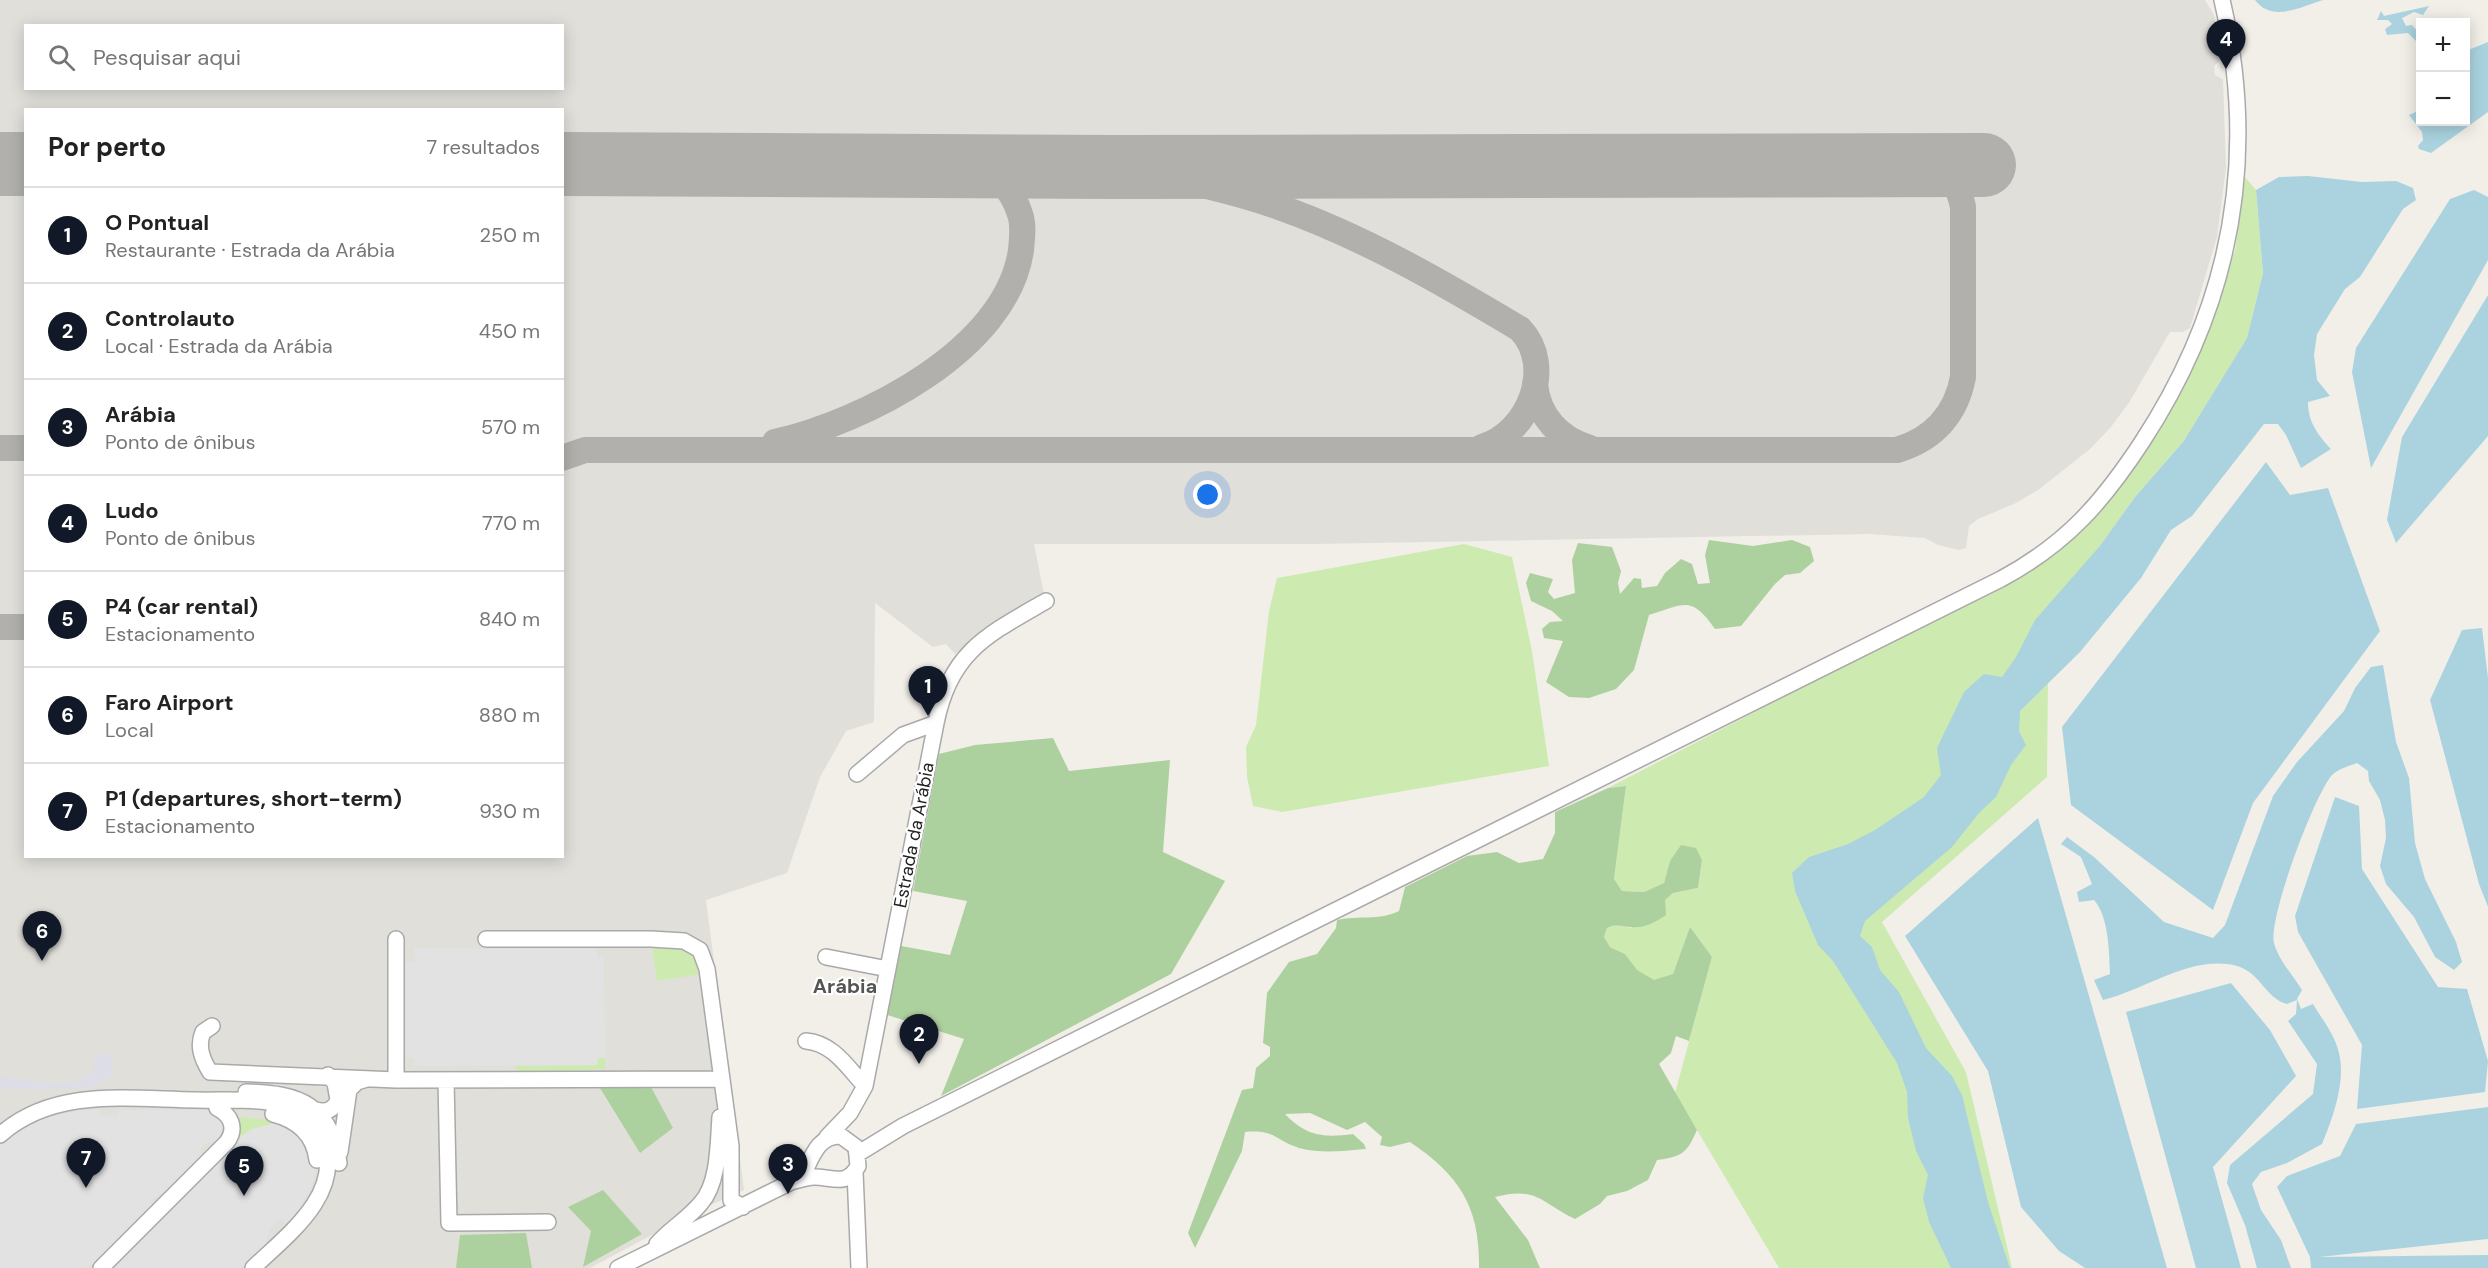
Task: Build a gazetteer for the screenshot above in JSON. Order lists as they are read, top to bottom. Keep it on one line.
{"streets":{"street":["Estrada da Arábia"]},"districts":["Arábia"],"page":{"map_buttons":["+","−"],"pins":["4","1","6","2","7","3","5"],"search":"Pesquisar aqui","heading":["Por perto","7 resultados"],"list":[{"mark":"1","name":"O Pontual","note":"Restaurante · Estrada da Arábia","value":"250 m"},{"mark":"2","name":"Controlauto","note":"Local · Estrada da Arábia","value":"450 m"},{"mark":"3","name":"Arábia","note":"Ponto de ônibus","value":"570 m"},{"mark":"4","name":"Ludo","note":"Ponto de ônibus","value":"770 m"},{"mark":"5","name":"P4 (car rental)","note":"Estacionamento","value":"840 m"},{"mark":"6","name":"Faro Airport","note":"Local","value":"880 m"},{"mark":"7","name":"P1 (departures, short-term)","note":"Estacionamento","value":"930 m"}]}}
